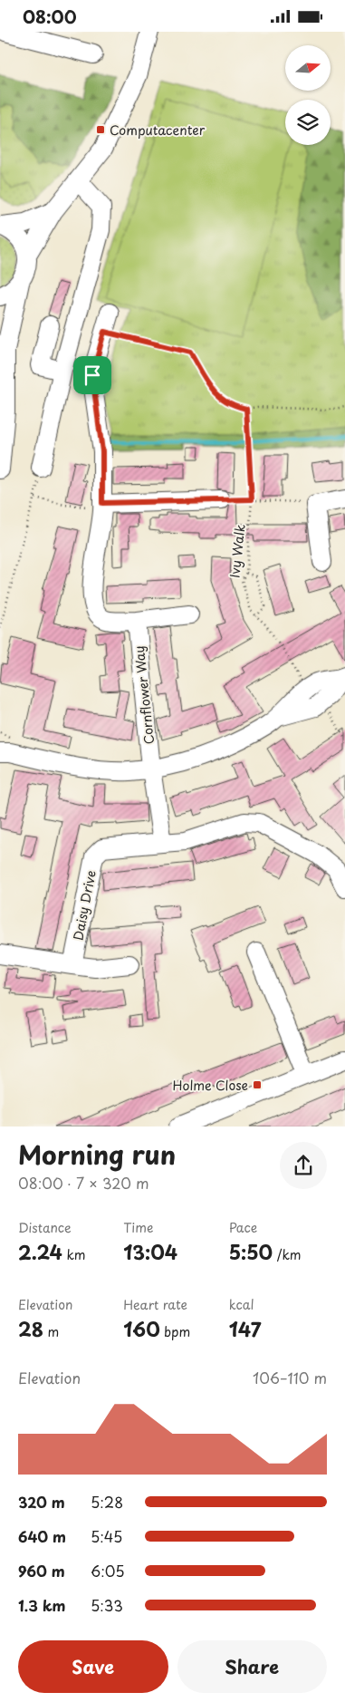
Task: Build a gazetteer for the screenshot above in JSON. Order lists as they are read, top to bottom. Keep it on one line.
{"streets":{"street":["Cornflower Way","Daisy Drive"],"path":["Ivy Walk"]},"places":{"transit":["Computacenter","Holme Close"]},"north":"right","page":{"status":"08:00","heading":["Morning run","08:00 · 7 × 320 m"],"stats":[["Distance","2.24 km"],["Time","13:04"],["Pace","5:50 /km"],["Elevation","28 m"],["Heart rate","160 bpm"],["kcal","147"]],"chart":["Elevation","106–110 m"],"list":[{"name":"320 m","note":"5:28"},{"name":"640 m","note":"5:45"},{"name":"960 m","note":"6:05"},{"name":"1.3 km","note":"5:33"}],"buttons":["Save","Share"]}}
